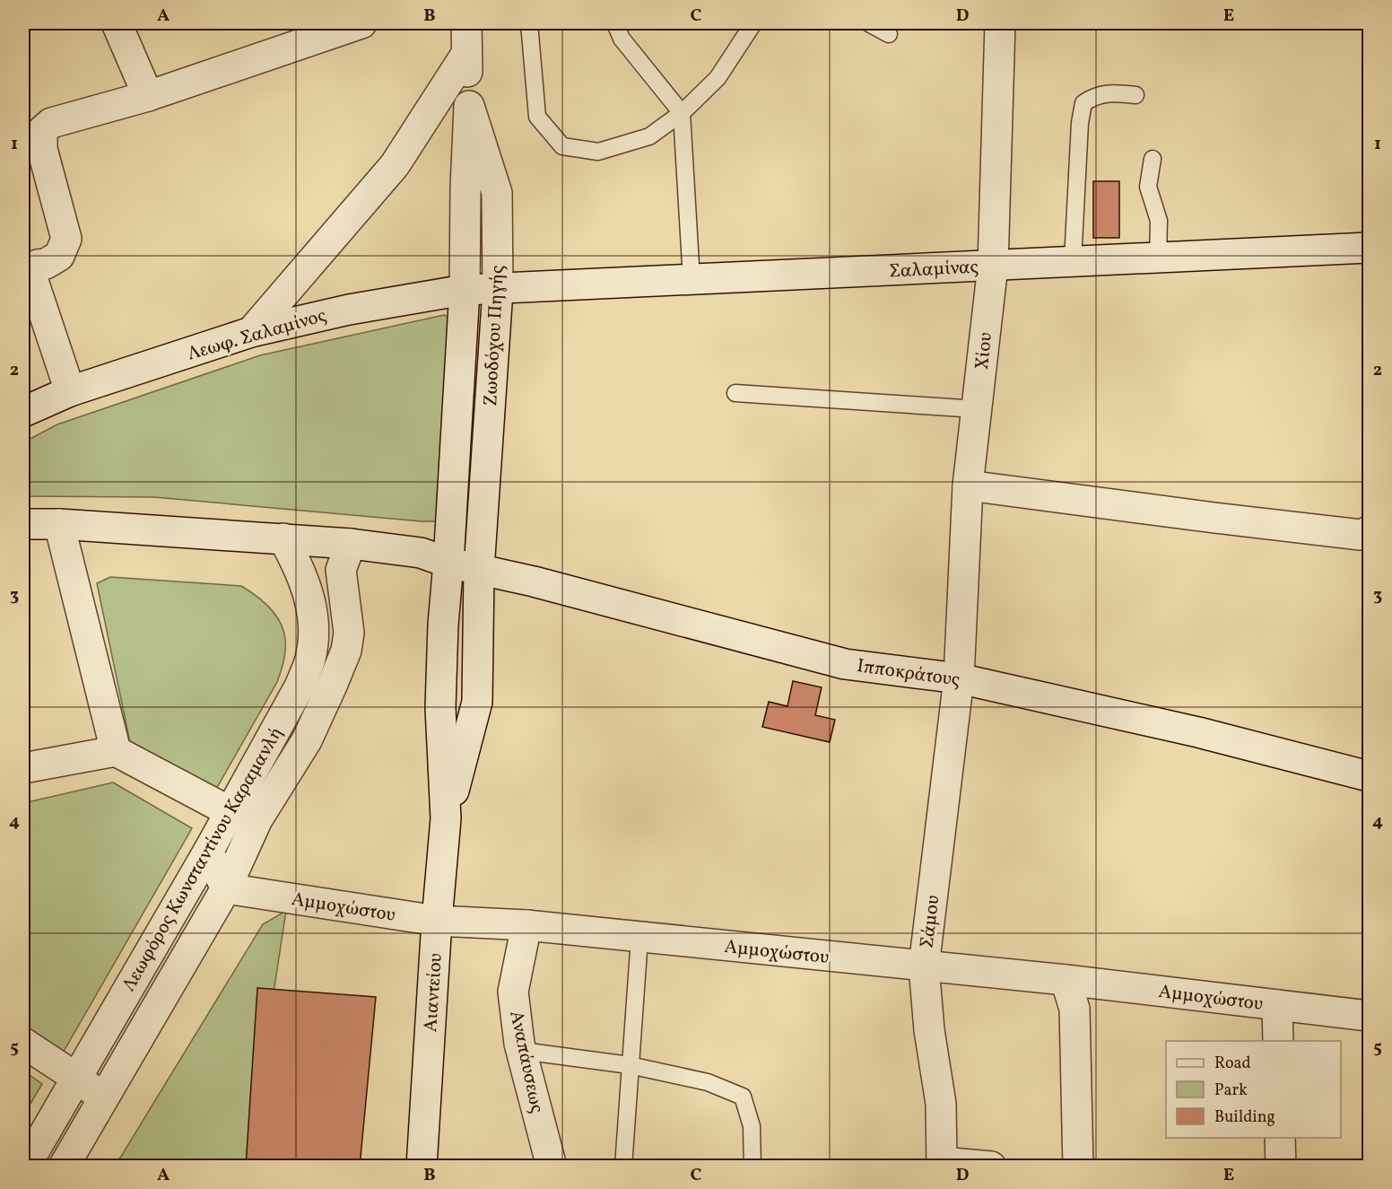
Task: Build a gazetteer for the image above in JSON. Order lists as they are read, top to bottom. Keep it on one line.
{"streets":{"street":["Σαλαμίνας","Λεωφ. Σαλαμίνος","Ζωοδόχου Πηγής","Χίου","Ιπποκράτους","Λεωφόρος Κωνσταντίνου Καραμανλή","Αμμοχώστου","Σάμου","Αιαντείου","Αναπάυσεως"]},"crossings":[["Σαλαμίνας","Λεωφ. Σαλαμίνος"],["Σαλαμίνας","Ζωοδόχου Πηγής"],["Σαλαμίνας","Χίου"],["Λεωφ. Σαλαμίνος","Ζωοδόχου Πηγής"],["Ζωοδόχου Πηγής","Ιπποκράτους"],["Ζωοδόχου Πηγής","Αιαντείου"],["Χίου","Ιπποκράτους"],["Χίου","Σάμου"],["Ιπποκράτους","Σάμου"],["Ιπποκράτους","Αιαντείου"],["Λεωφόρος Κωνσταντίνου Καραμανλή","Αμμοχώστου"],["Αμμοχώστου","Σάμου"],["Αμμοχώστου","Αιαντείου"],["Αμμοχώστου","Αναπάυσεως"]],"legend":["Road","Park","Building"],"grid":{"columns":["A","B","C","D","E"],"rows":["1","2","3","4","5"]}}
